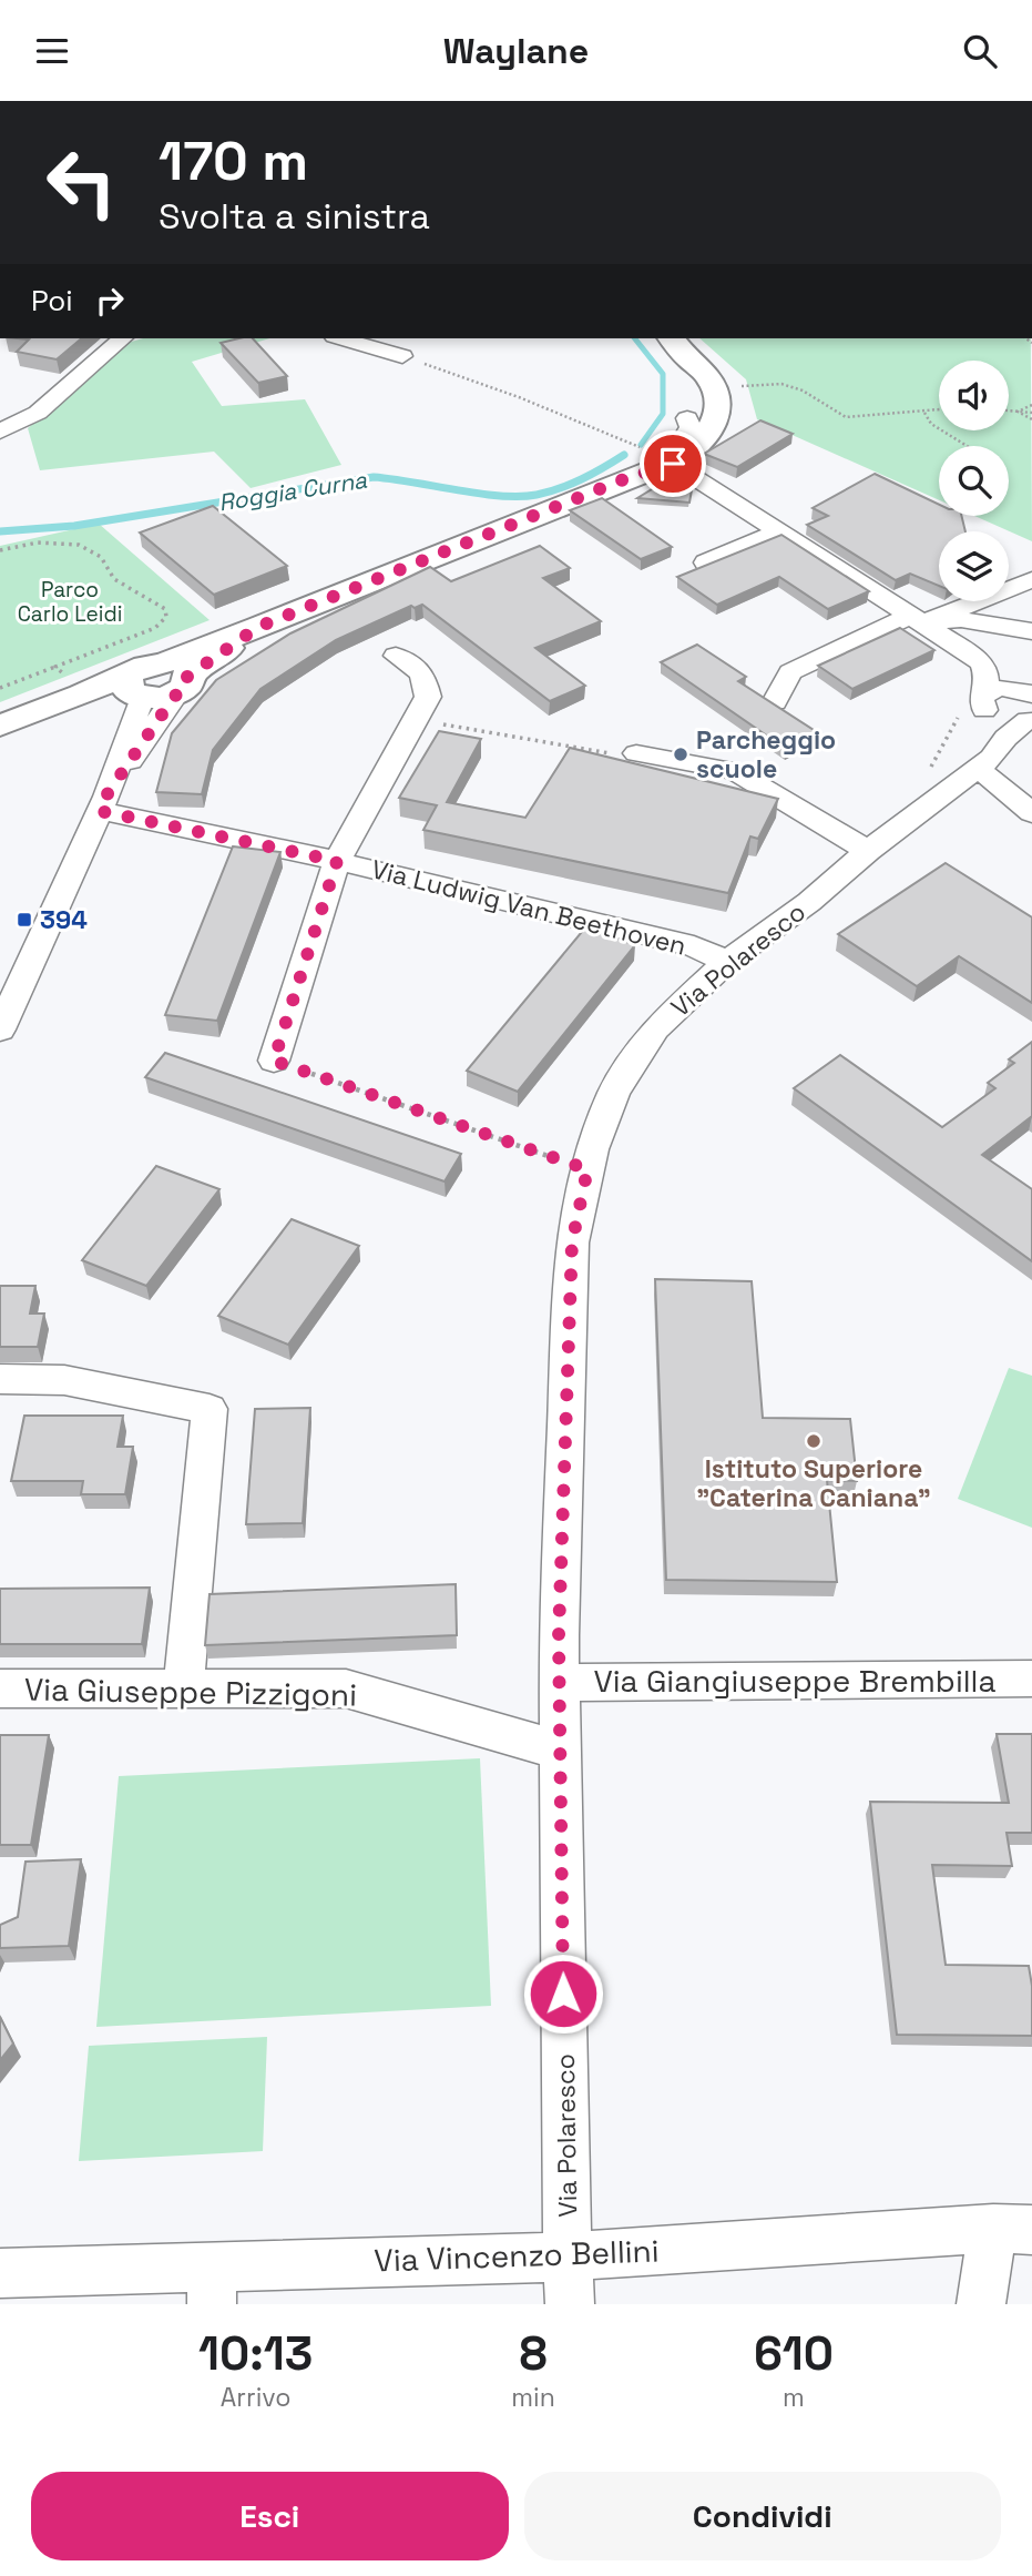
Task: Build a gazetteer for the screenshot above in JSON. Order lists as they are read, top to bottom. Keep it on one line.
{"streets":{"street":["Via Ludwig Van Beethoven","Via Polaresco","Via Giangiuseppe Brembilla","Via Giuseppe Pizzigoni","Via Vincenzo Bellini"]},"crossings":[["Via Ludwig Van Beethoven","Via Polaresco"],["Via Polaresco","Via Giangiuseppe Brembilla"],["Via Polaresco","Via Giuseppe Pizzigoni"],["Via Polaresco","Via Vincenzo Bellini"]],"water":["Roggia Curna"],"parks":["Parco Carlo Leidi"],"places":{"other":["Parcheggio scuole","Istituto Superiore \"Caterina Caniana\""],"transit":["394"]},"page":{"header":"Waylane","turn":["170 m","Svolta a sinistra"],"then":"Poi","eta":["10:13","Arrivo","8","min","610","m"],"buttons":["Esci","Condividi"]}}
